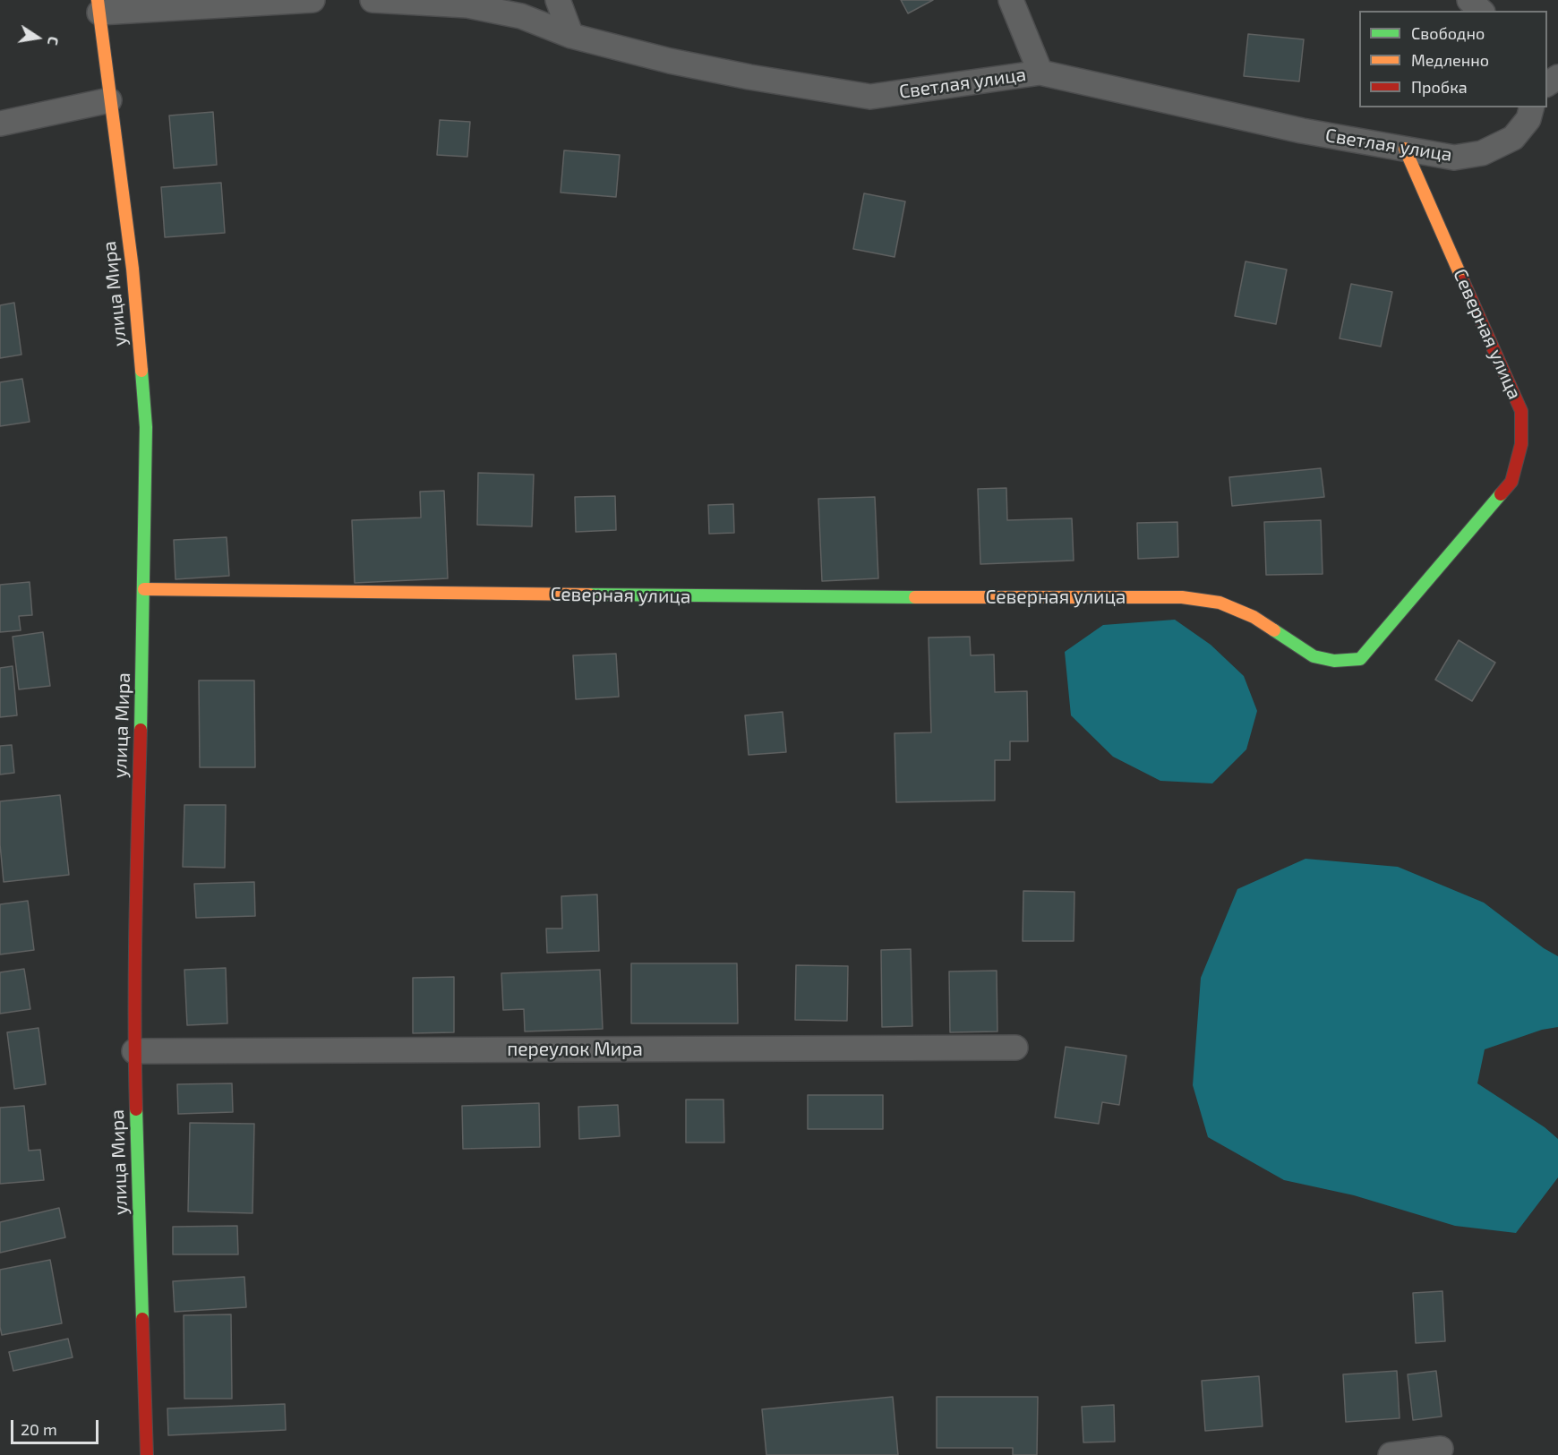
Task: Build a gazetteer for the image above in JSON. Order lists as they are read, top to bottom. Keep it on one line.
{"streets":{"street":["Светлая улица","улица Мира","Северная улица","переулок Мира"]},"crossings":[["Светлая улица","Северная улица"],["улица Мира","Северная улица"],["улица Мира","переулок Мира"]],"legend":["Свободно","Медленно","Пробка"],"scale_bar":"20 m","north":"right"}
